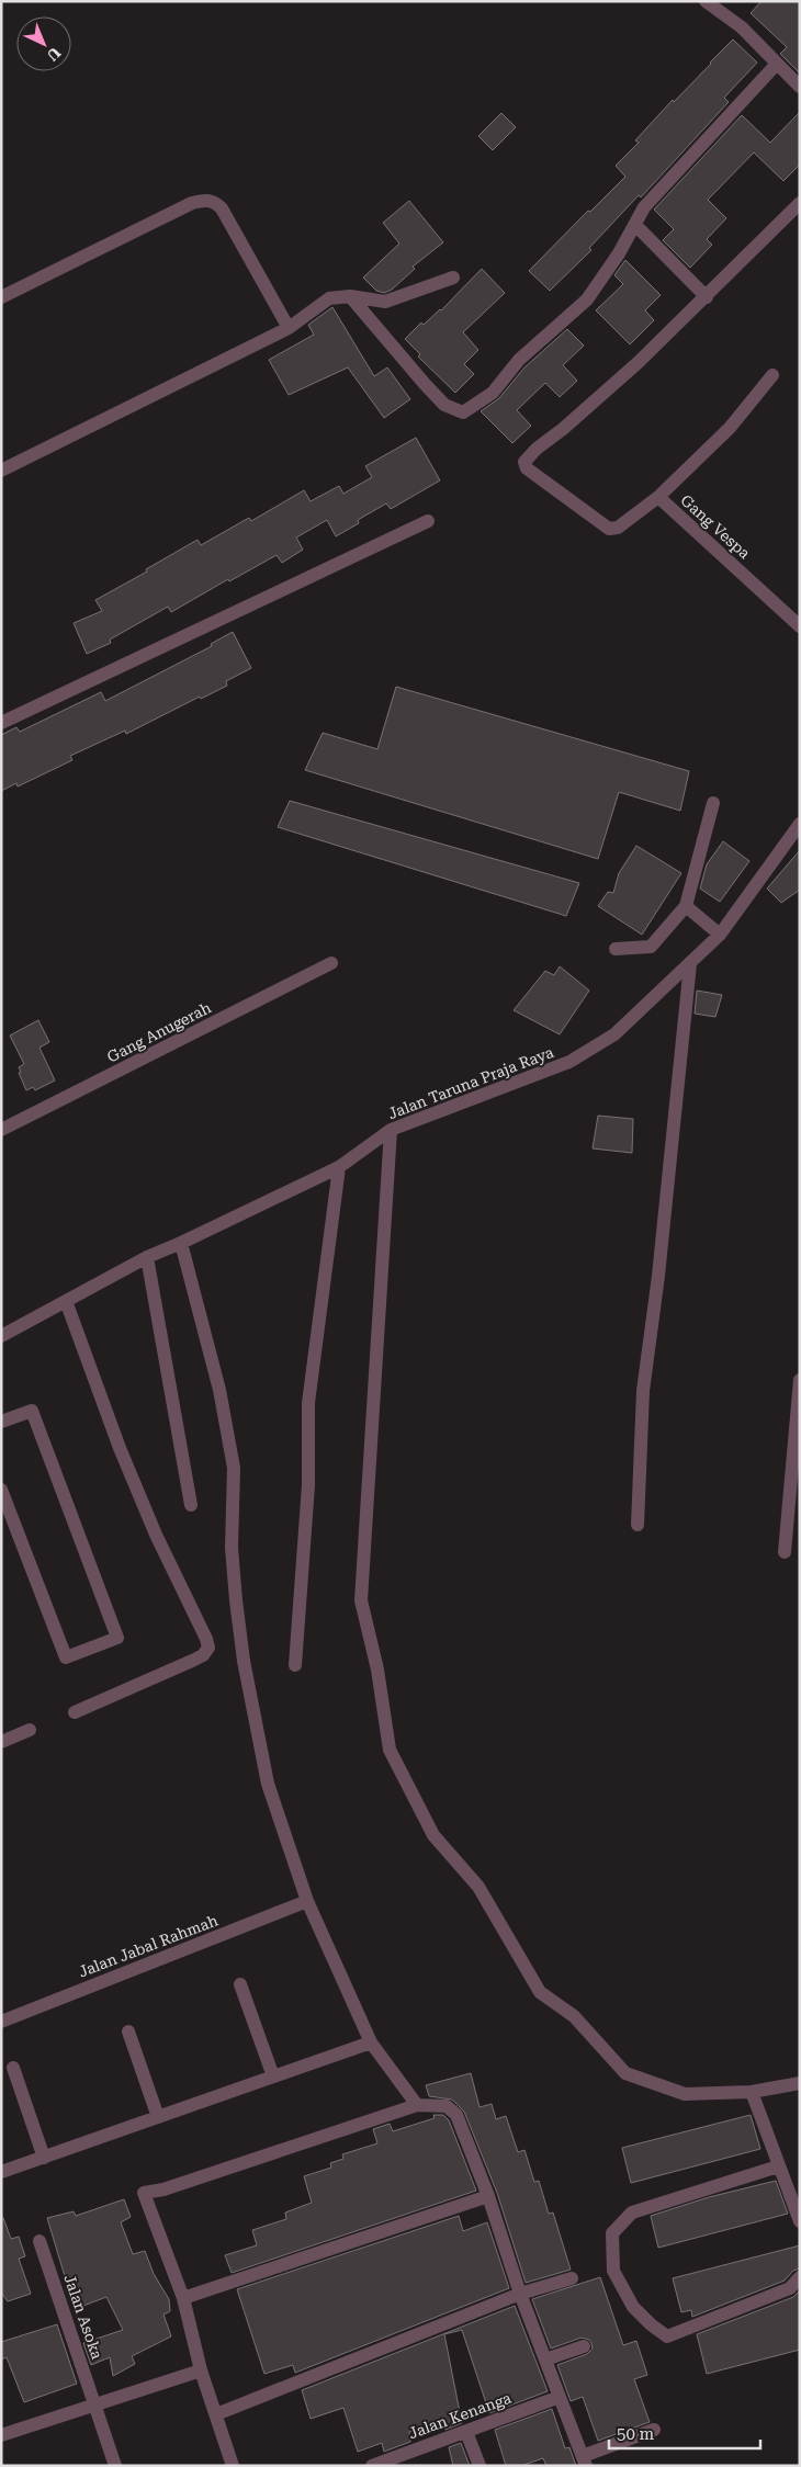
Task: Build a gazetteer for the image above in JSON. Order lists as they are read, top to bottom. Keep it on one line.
{"streets":{"street":["Gang Vespa","Gang Anugerah","Jalan Taruna Praja Raya","Jalan Jabal Rahmah","Jalan Asoka","Jalan Kenanga"]},"scale_bar":"50 m","north":"bottom right"}
